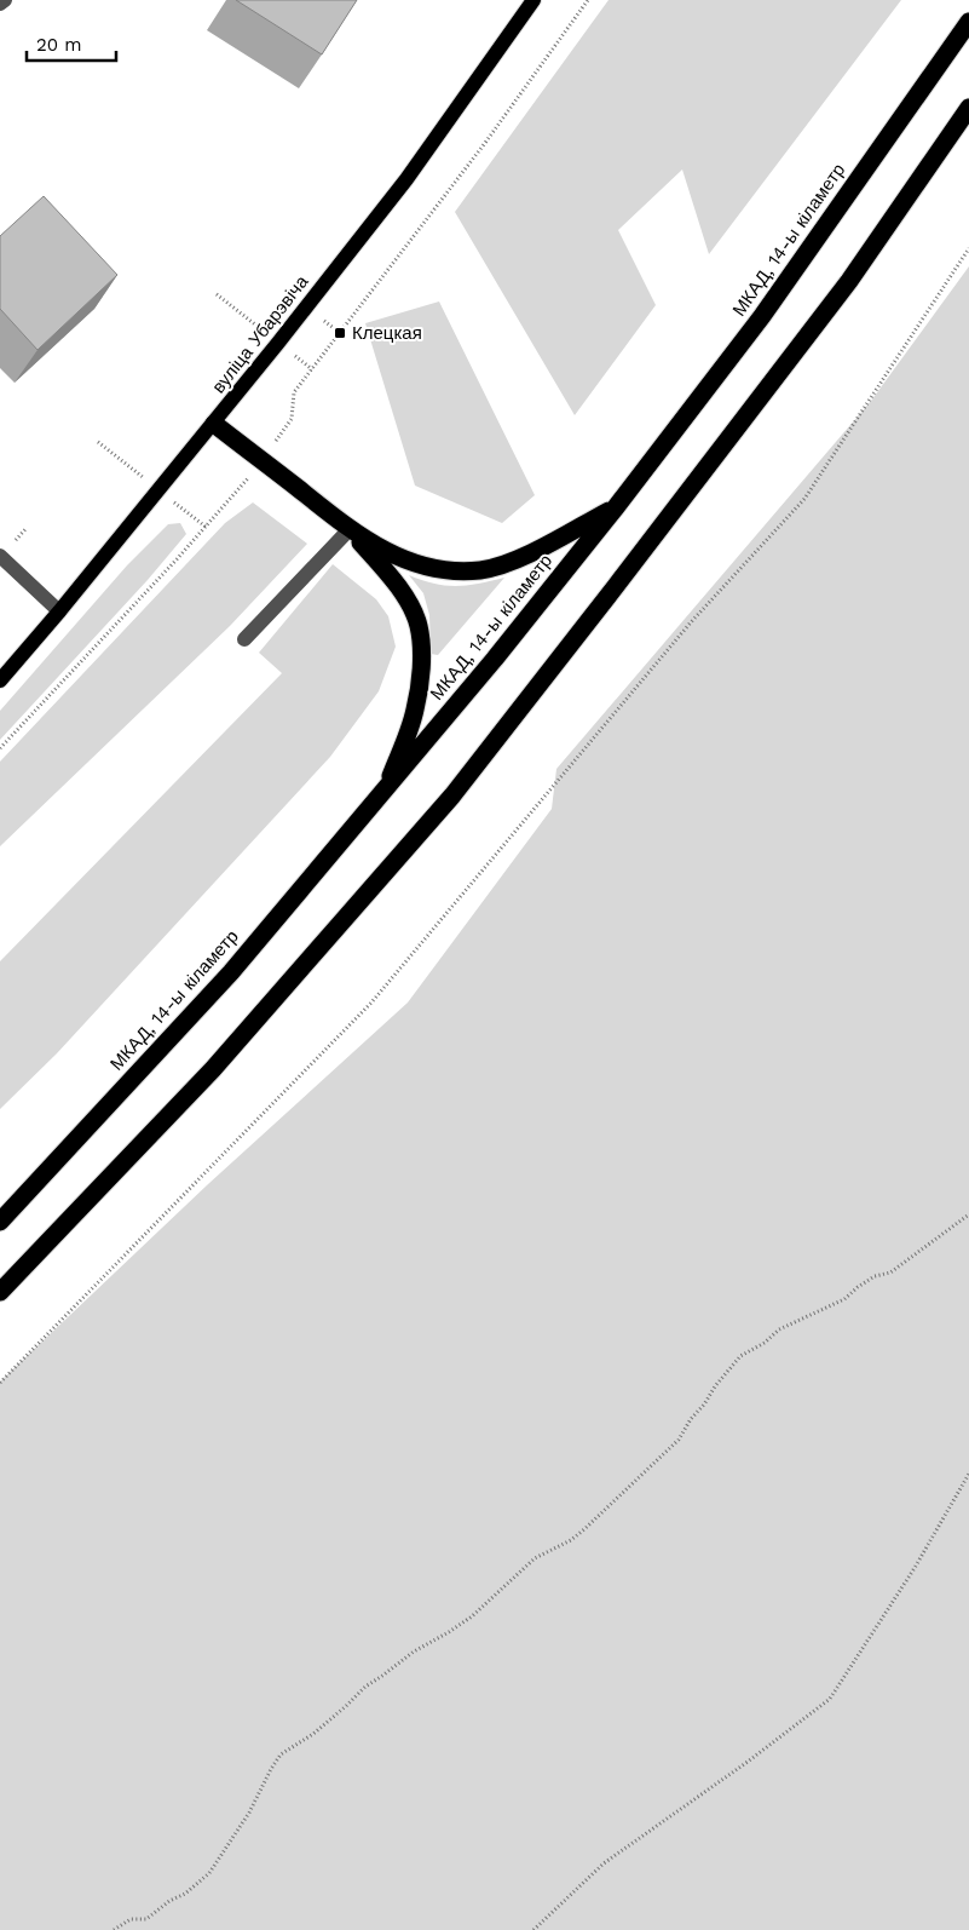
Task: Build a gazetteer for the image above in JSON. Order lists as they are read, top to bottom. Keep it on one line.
{"streets":{"highway":["МКАД, 14-ы кіламетр"],"main road":["вуліца Убарэвіча"]},"places":{"transit":["Клецкая"]},"scale_bar":"20 m"}
